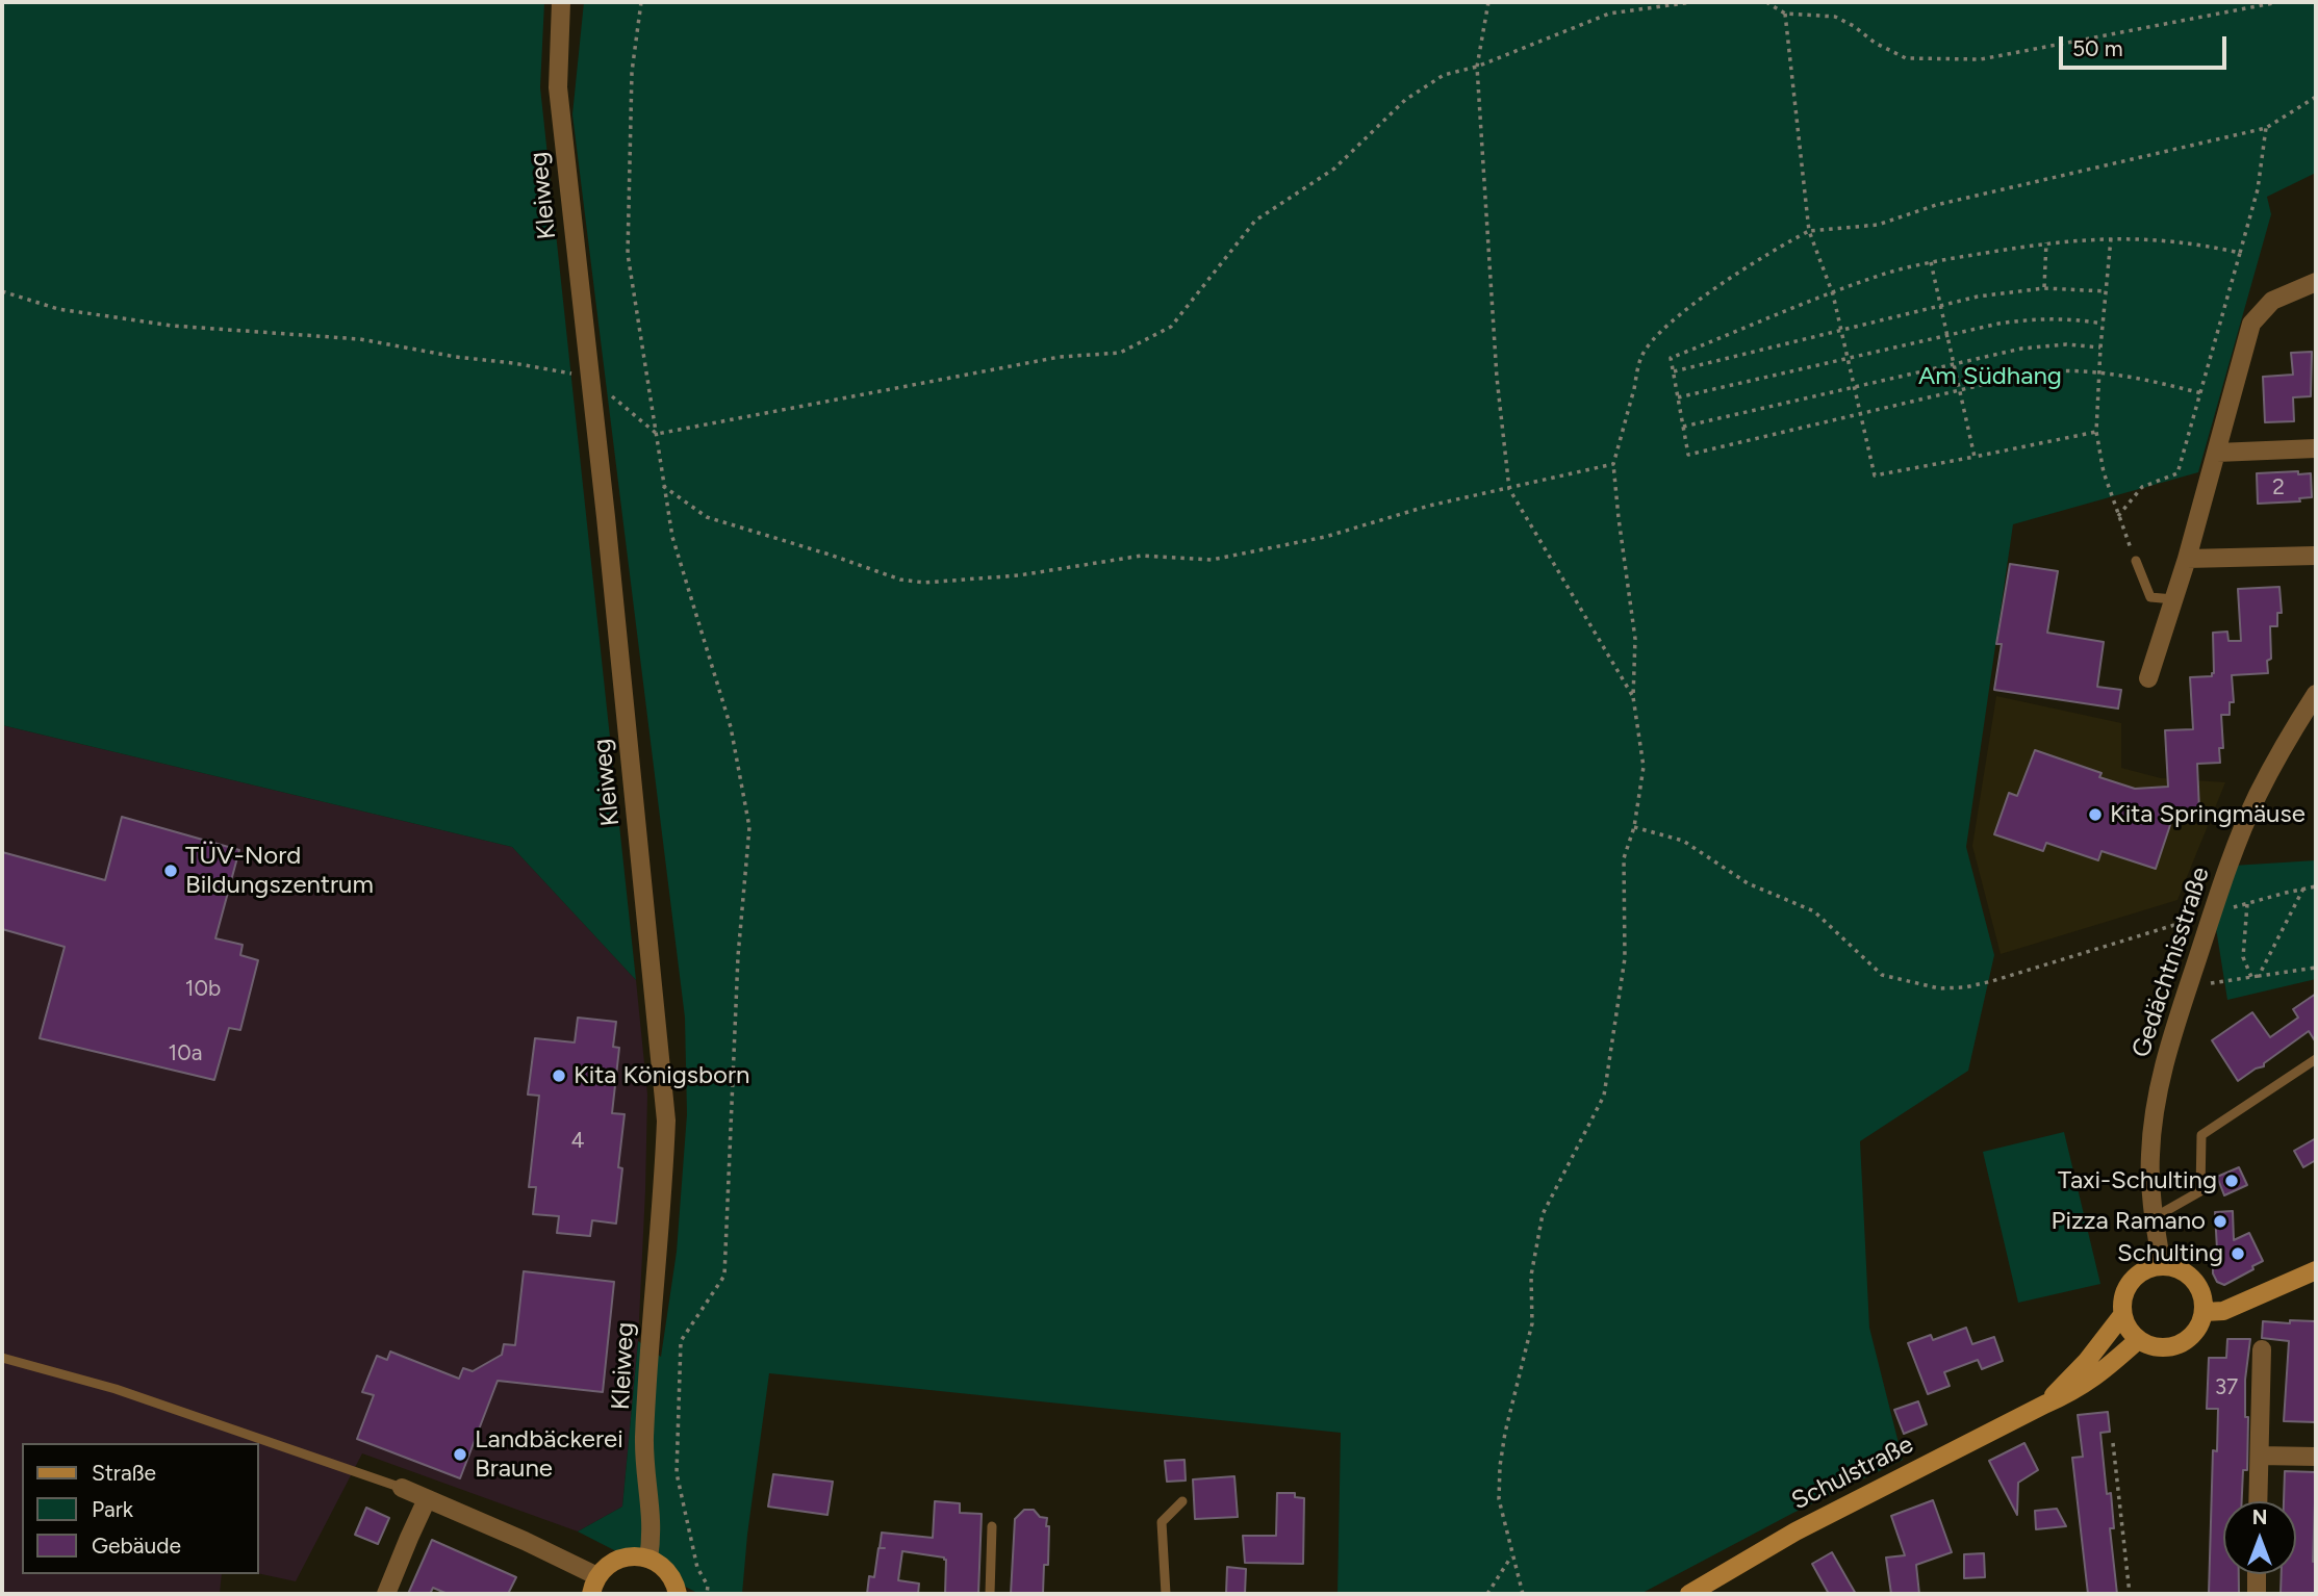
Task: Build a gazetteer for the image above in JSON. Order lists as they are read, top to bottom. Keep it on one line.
{"streets":{"main road":["Schulstraße"],"street":["Kleiweg","Gedächtnisstraße"]},"crossings":[["Gedächtnisstraße","Schulstraße"]],"parks":["Am Südhang"],"places":["Kita Springmäuse","TÜV-Nord Bildungszentrum","Kita Königsborn","Taxi-Schulting","Pizza Ramano","Schulting","Landbäckerei Braune"],"house_numbers":["2","10b","10a","4","37"],"legend":["Straße","Park","Gebäude"],"scale_bar":"50 m","north":"top"}
